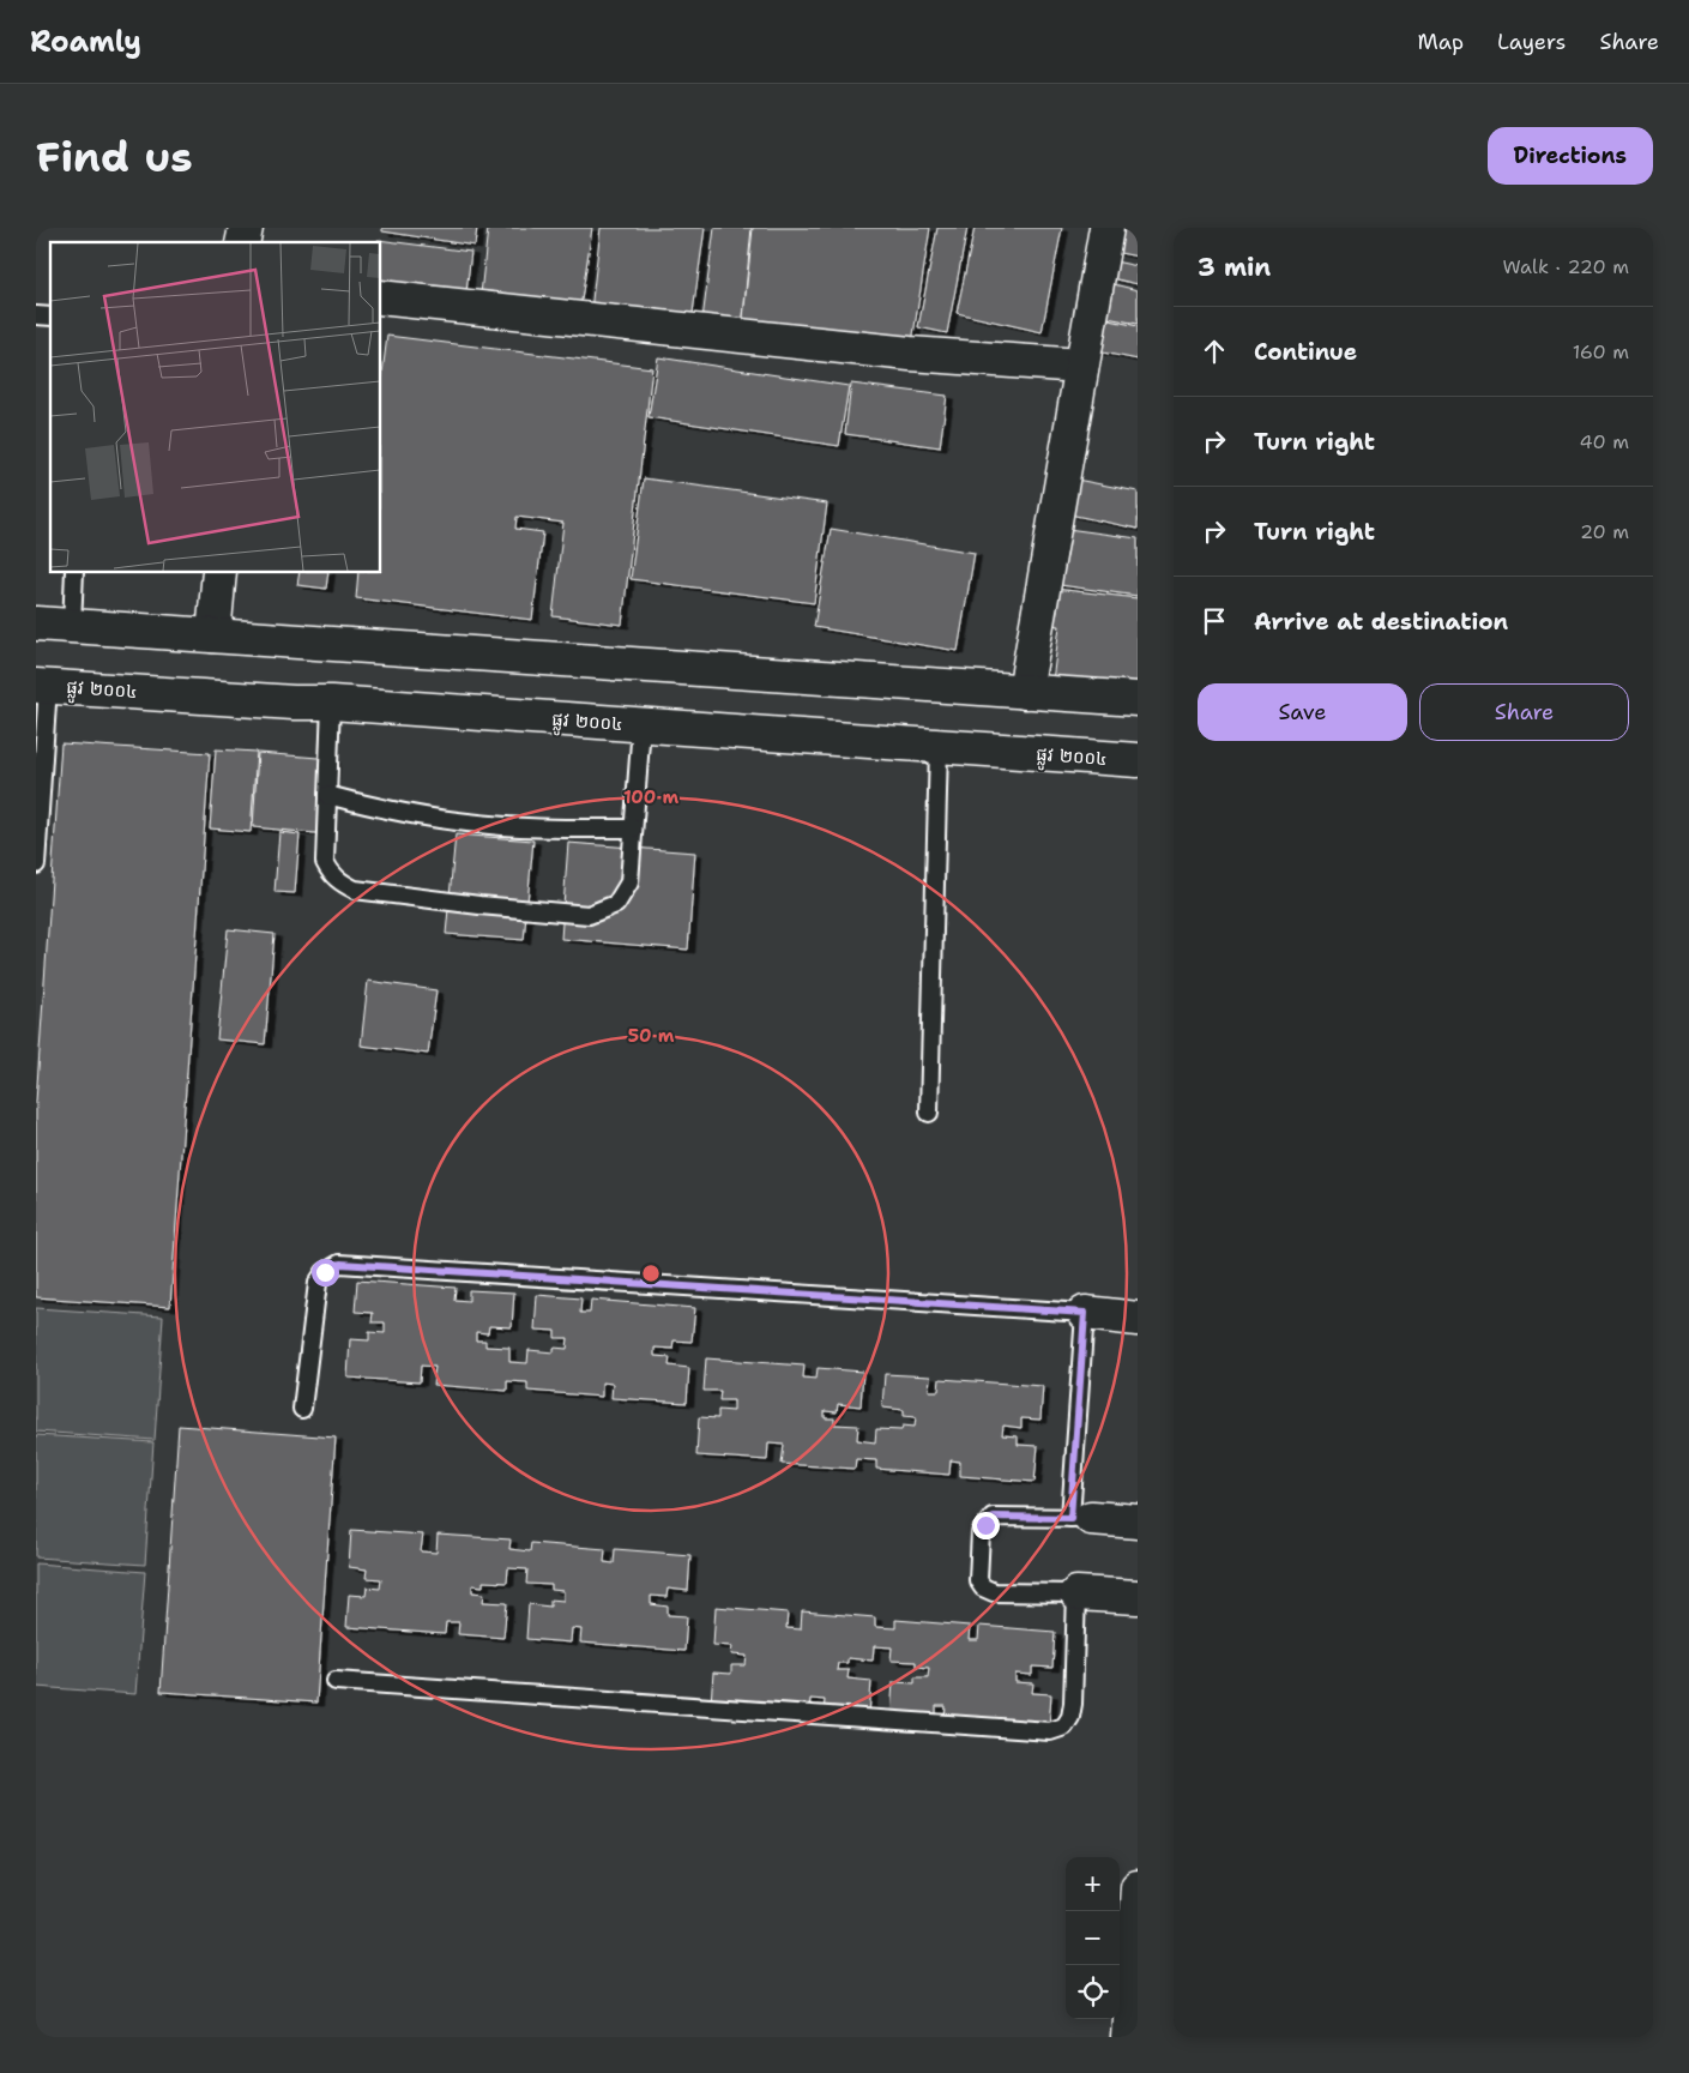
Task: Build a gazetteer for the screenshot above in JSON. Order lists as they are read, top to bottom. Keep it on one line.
{"streets":{"main road":["ផ្លូវ ២០០៤"]},"page":{"header":"Roamly","nav":["Map","Layers","Share"],"buttons":["Directions",["Save","Share"]],"title":"Find us","heading":["3 min","Walk · 220 m"],"list":[["Continue","160 m"],["Turn right","40 m"],["Turn right","20 m"],"Arrive at destination"],"map_buttons":["+","−"]},"rings":["100 m","50 m"]}
